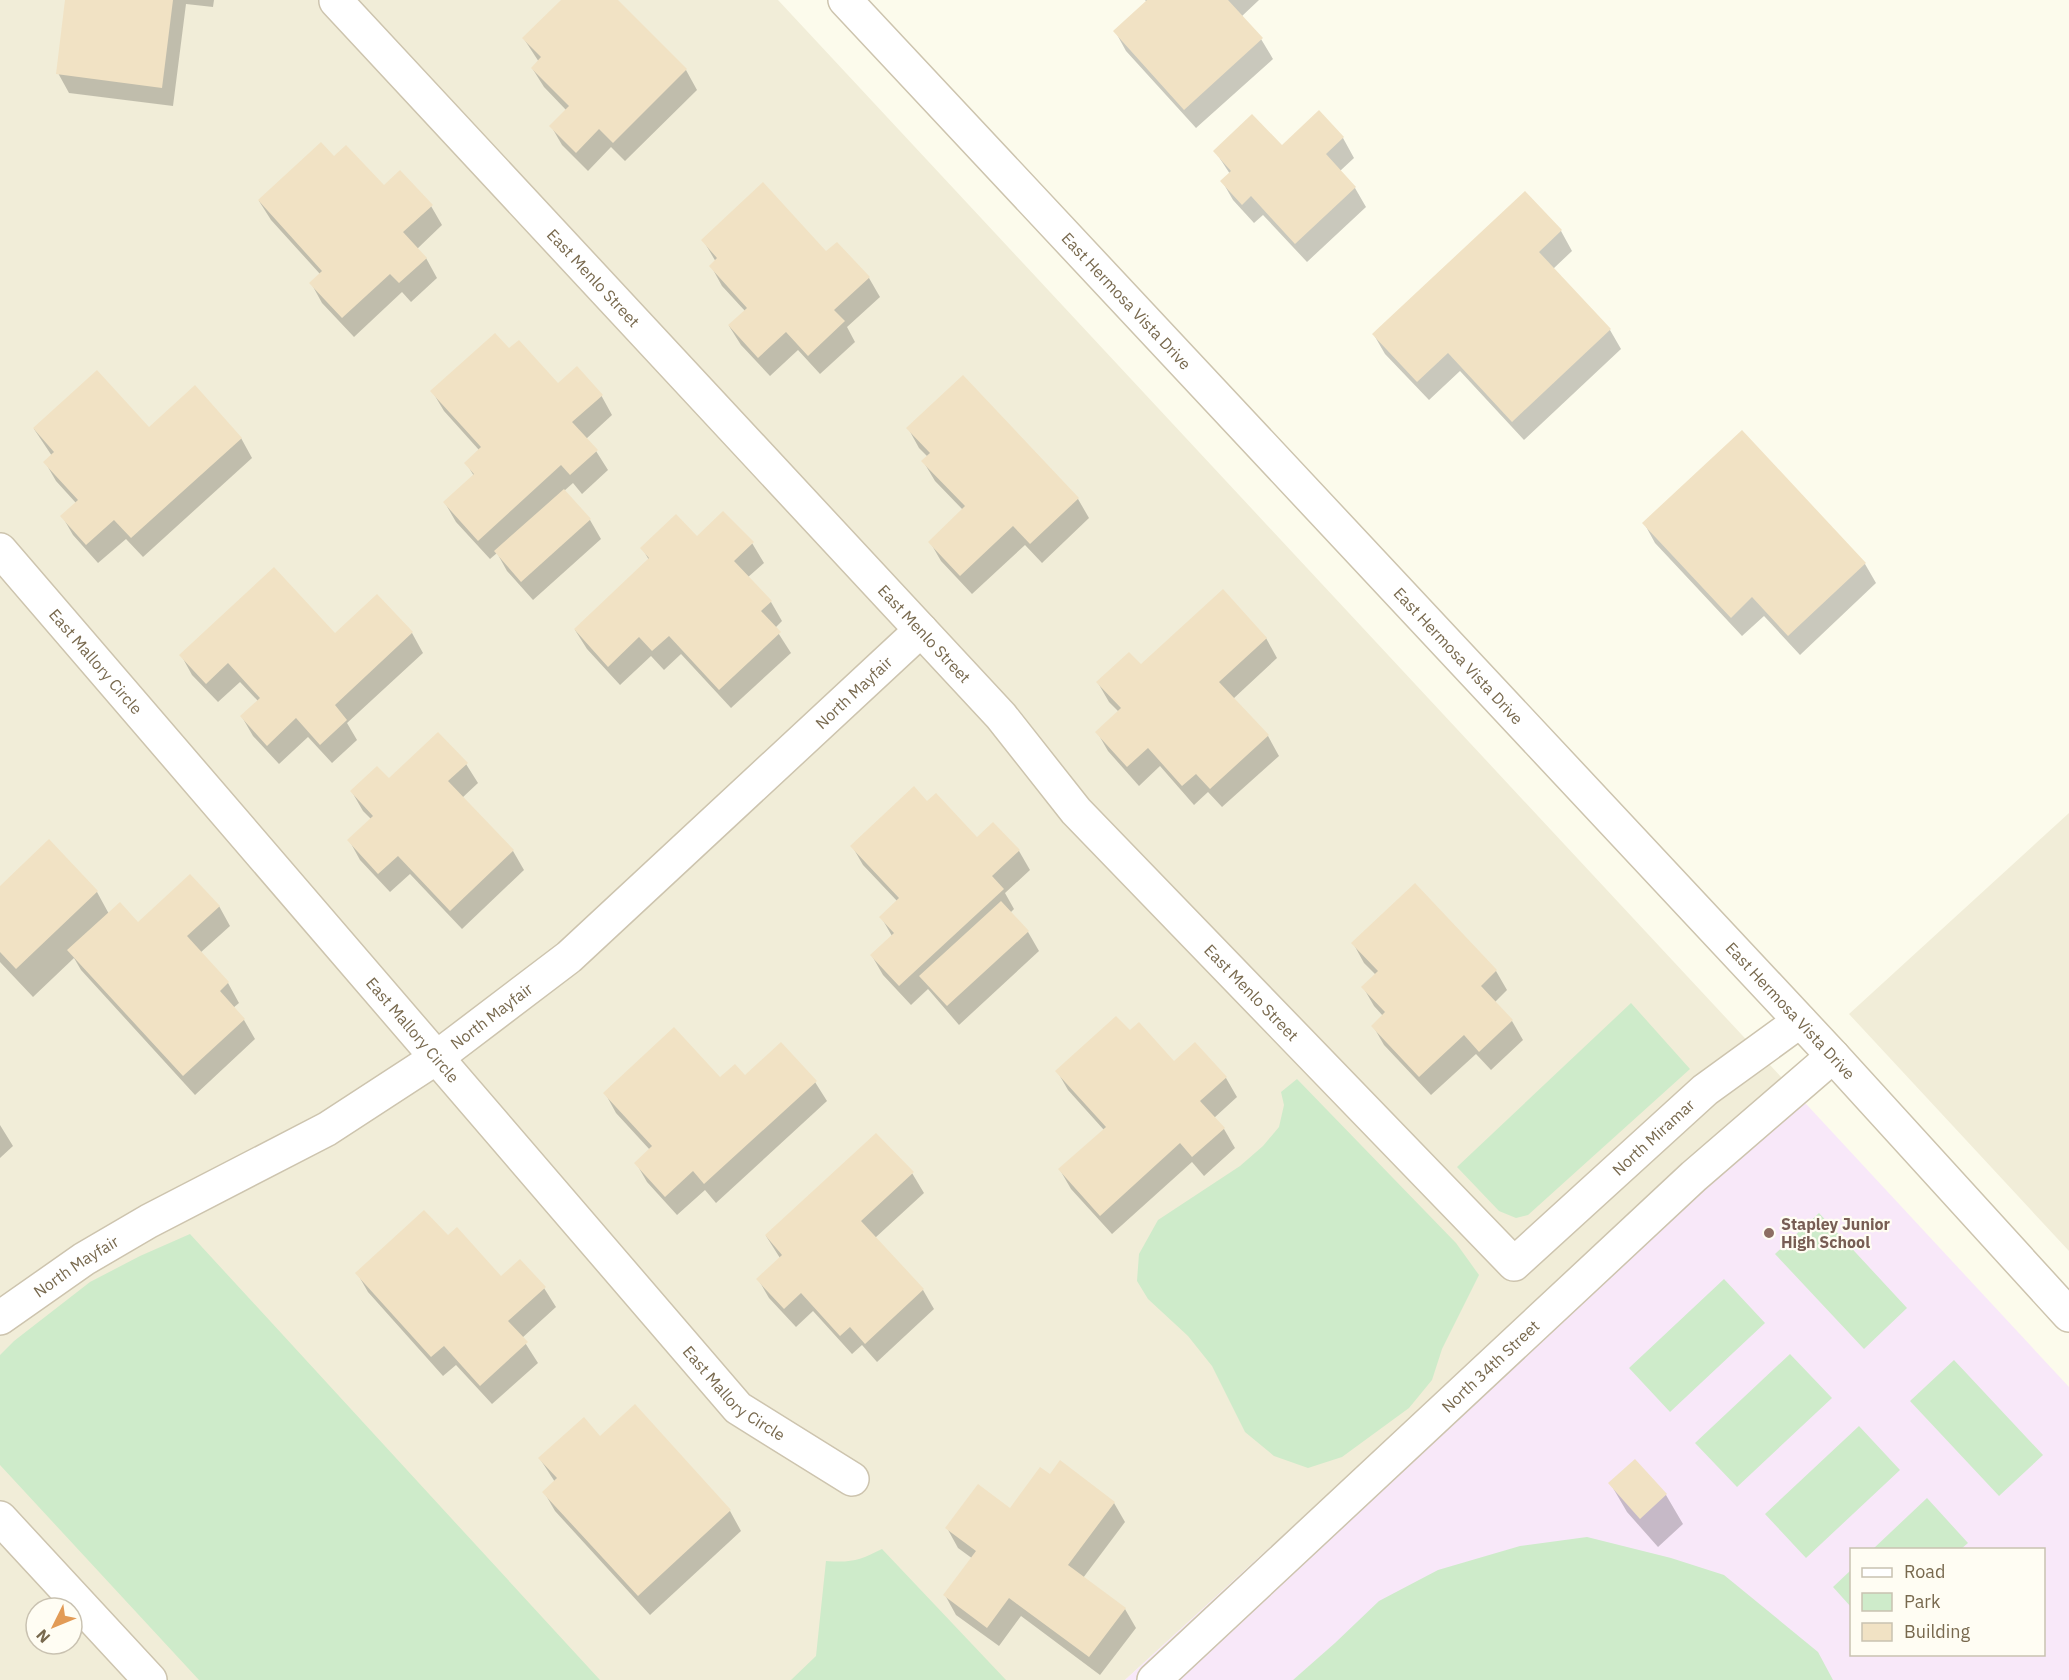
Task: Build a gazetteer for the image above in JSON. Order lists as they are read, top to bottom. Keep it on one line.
{"streets":{"street":["East Menlo Street","East Hermosa Vista Drive","East Mallory Circle","North Mayfair","North Miramar","North 34th Street"]},"crossings":[["East Menlo Street","North Mayfair"],["East Menlo Street","North Miramar"],["East Hermosa Vista Drive","North Miramar"],["East Hermosa Vista Drive","North 34th Street"],["East Mallory Circle","North Mayfair"]],"places":["Stapley Junior High School"],"legend":["Road","Park","Building"],"north":"bottom left"}
